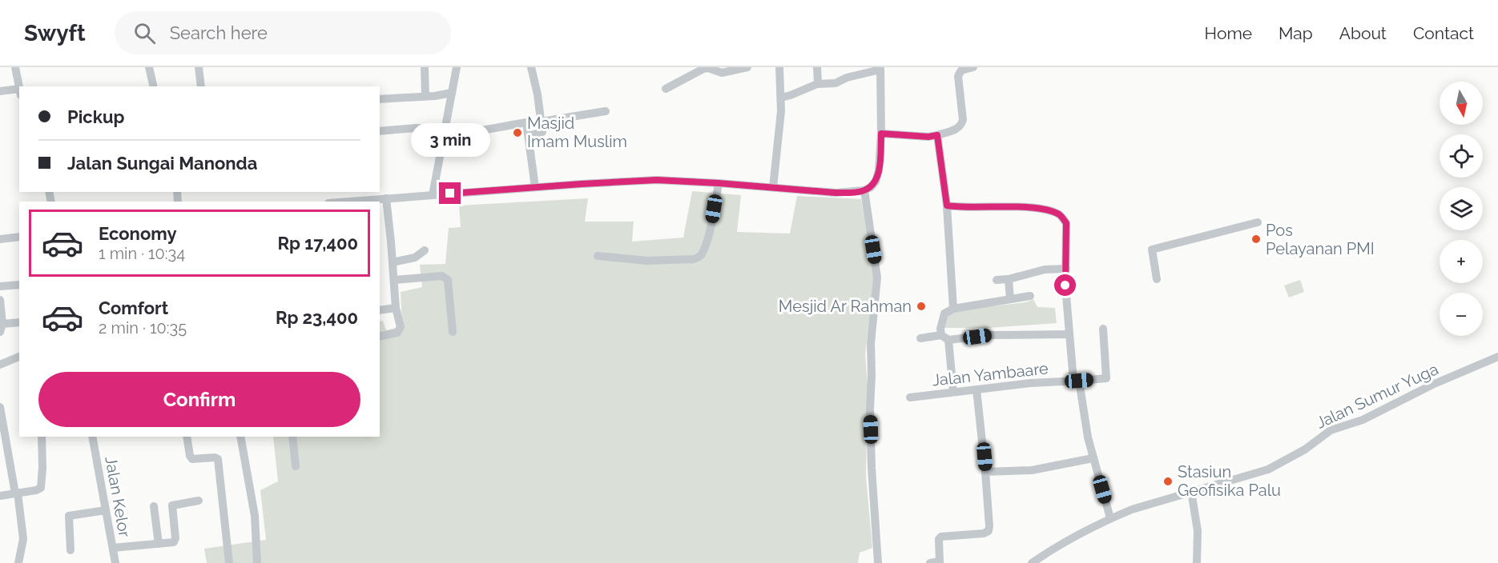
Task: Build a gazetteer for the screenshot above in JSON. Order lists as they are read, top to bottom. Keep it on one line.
{"streets":{"street":["Jalan Yambaare","Jalan Sumur Yuga","Jalan Kelor"]},"places":["Masjid Imam Muslim","Pos Pelayanan PMI","Mesjid Ar Rahman","Stasiun Geofisika Palu"],"north":"bottom","page":{"header":"Swyft","search":"Search here","nav":["Home","Map","About","Contact"],"map_buttons":["+","−"],"banner":["Pickup","Jalan Sungai Manonda"],"bubble":"3 min","list":[{"name":"Economy","note":"1 min · 10:34","value":"Rp 17,400"},{"name":"Comfort","note":"2 min · 10:35","value":"Rp 23,400"}],"buttons":"Confirm"}}
